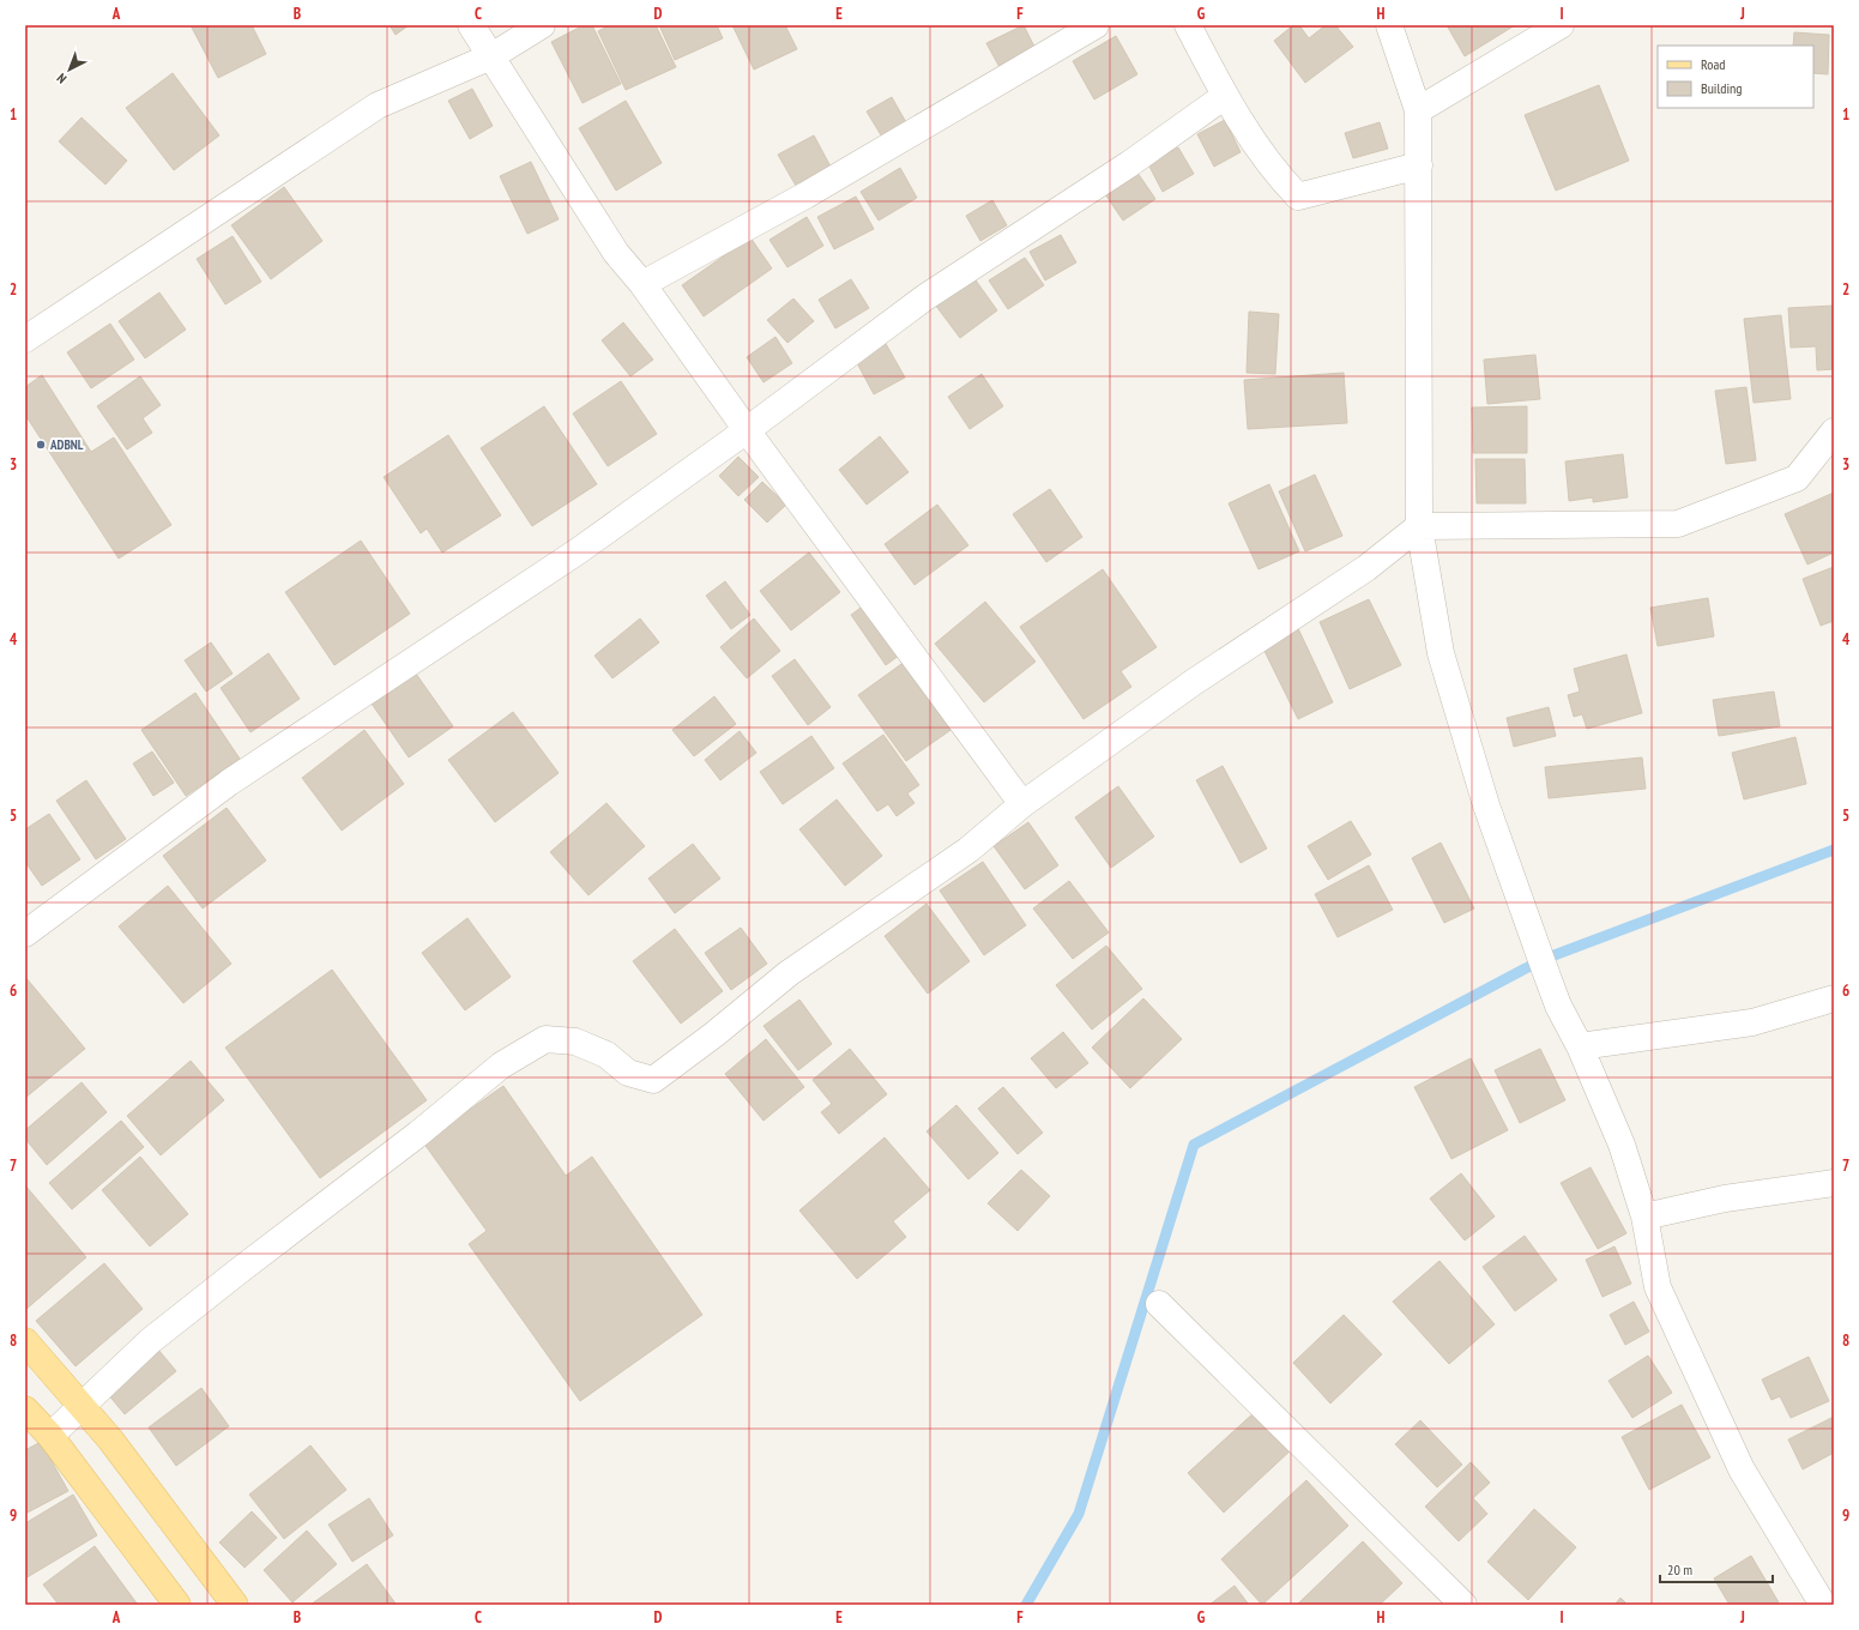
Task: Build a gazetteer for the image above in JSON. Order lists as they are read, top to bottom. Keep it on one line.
{"places":["ADBNL"],"legend":["Road","Building"],"scale_bar":"20 m","north":"bottom left","grid":{"columns":["A","B","C","D","E","F","G","H","I","J"],"rows":["1","2","3","4","5","6","7","8","9"]}}
